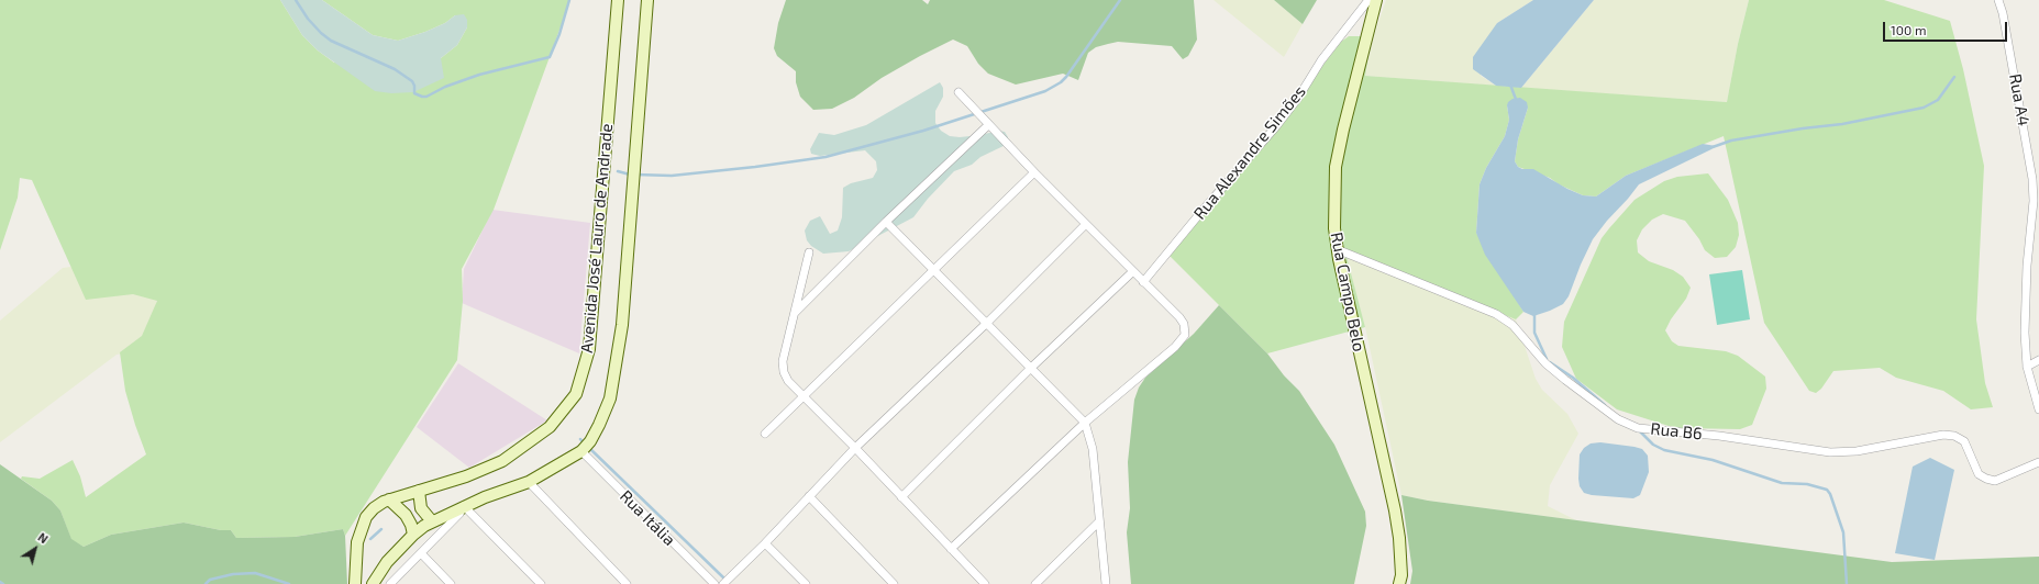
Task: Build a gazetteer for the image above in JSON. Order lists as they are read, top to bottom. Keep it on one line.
{"streets":{"street":["Rua A4","Rua Alexandre Simões","Avenida José Lauro de Andrade","Rua Campo Belo","Rua B6","Rua Itália"]},"crossings":[["Avenida José Lauro de Andrade","Rua Itália"],["Rua Campo Belo","Rua B6"]],"scale_bar":"100 m","north":"top right"}
